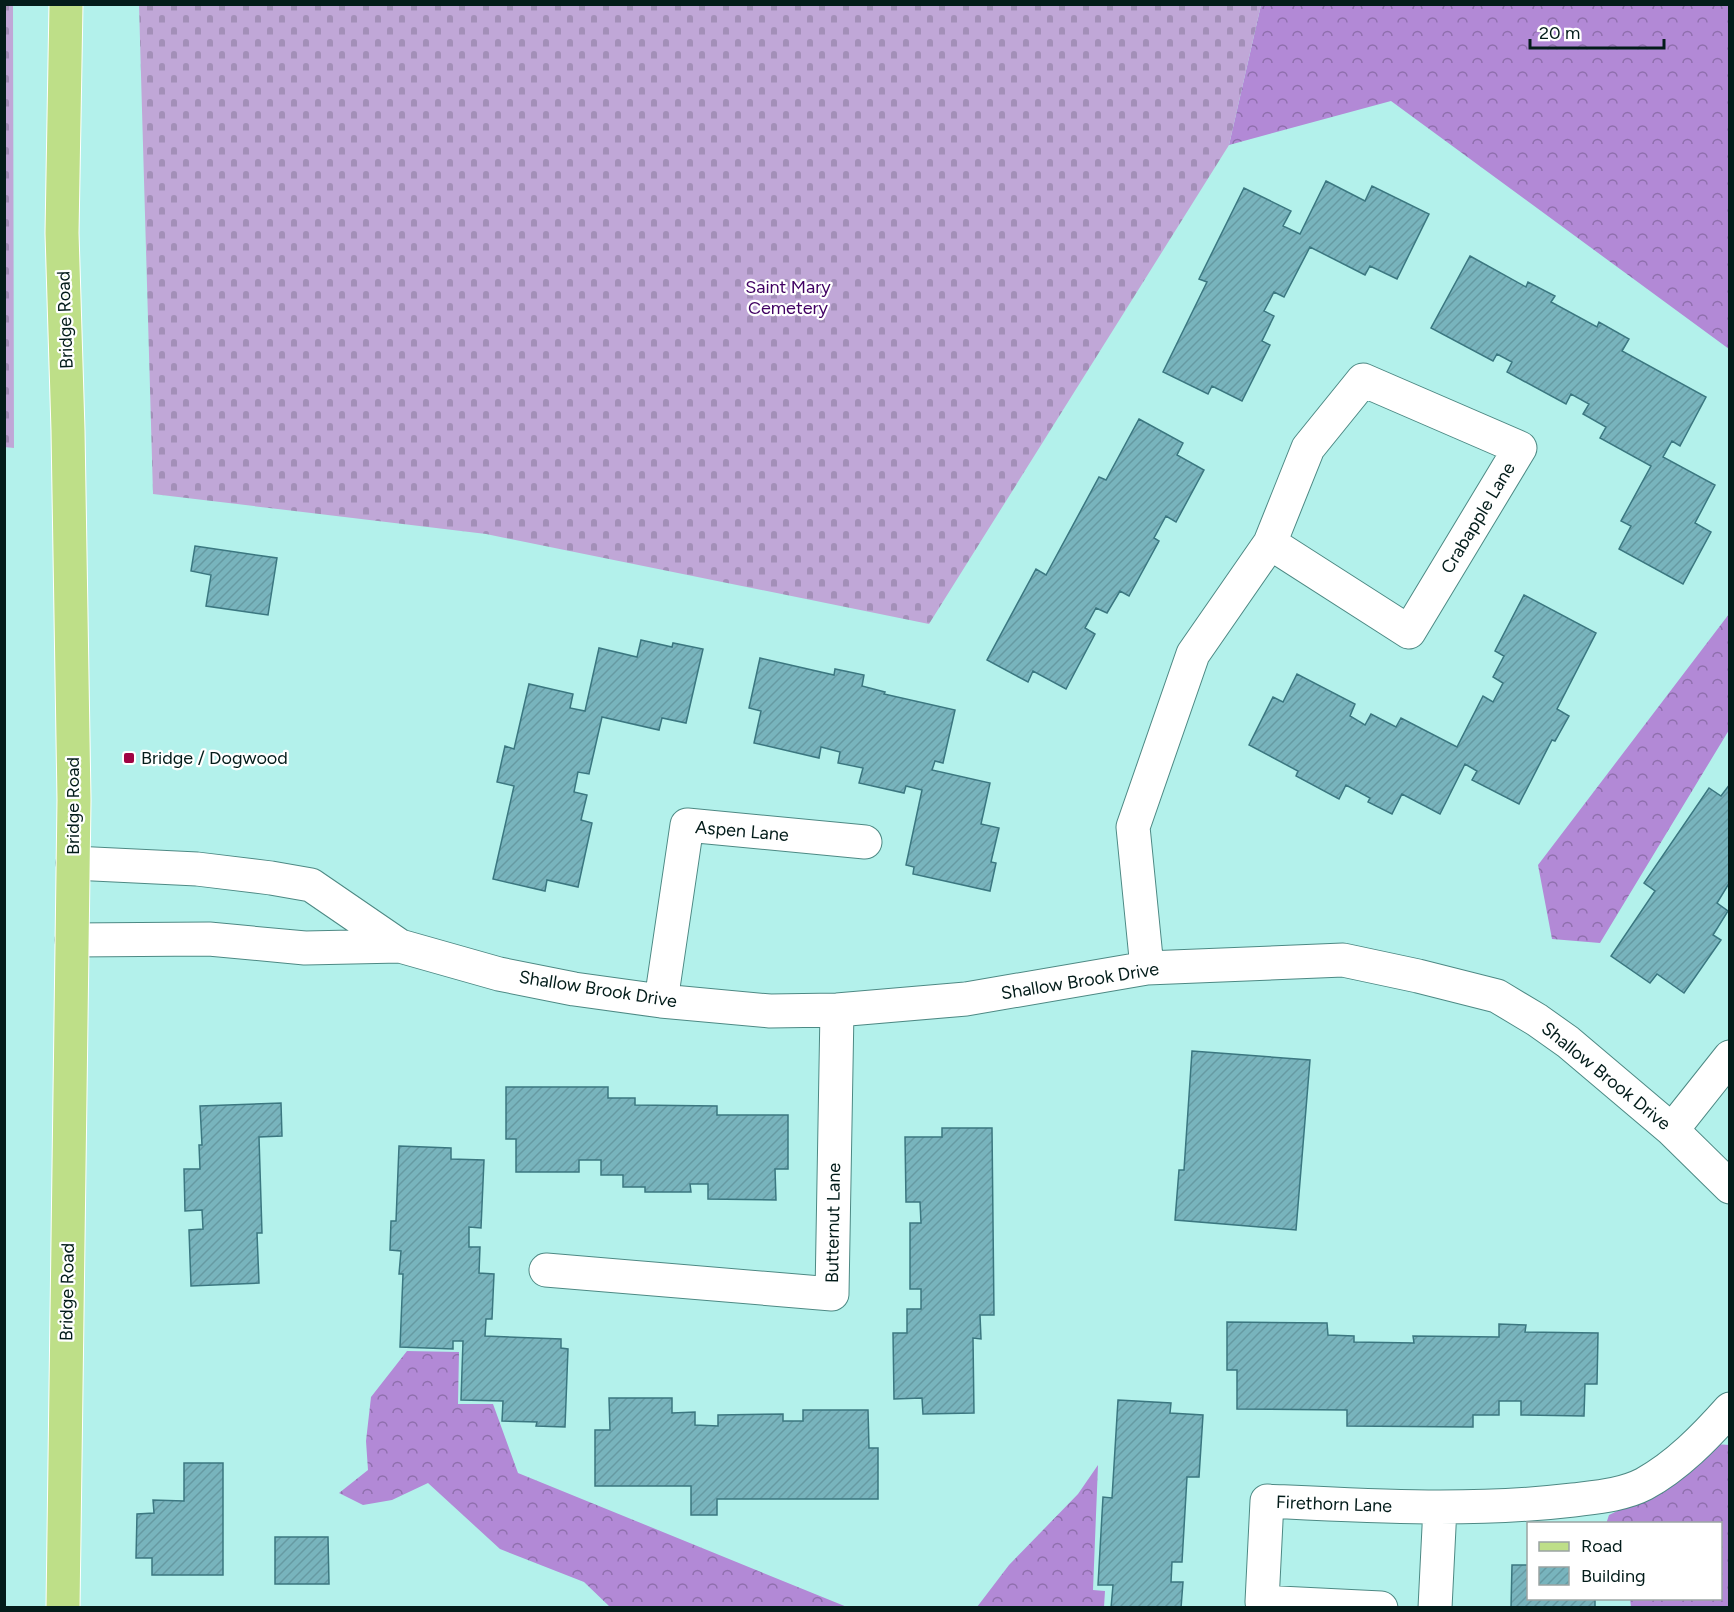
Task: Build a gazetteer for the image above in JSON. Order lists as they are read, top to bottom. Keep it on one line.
{"streets":{"main road":["Bridge Road"],"street":["Crabapple Lane","Aspen Lane","Shallow Brook Drive","Butternut Lane","Firethorn Lane"]},"crossings":[["Bridge Road","Shallow Brook Drive"],["Crabapple Lane","Shallow Brook Drive"],["Aspen Lane","Shallow Brook Drive"],["Shallow Brook Drive","Butternut Lane"]],"parks":["Saint Mary Cemetery"],"places":{"transit":["Bridge / Dogwood"]},"legend":["Road","Building"],"scale_bar":"20 m"}
